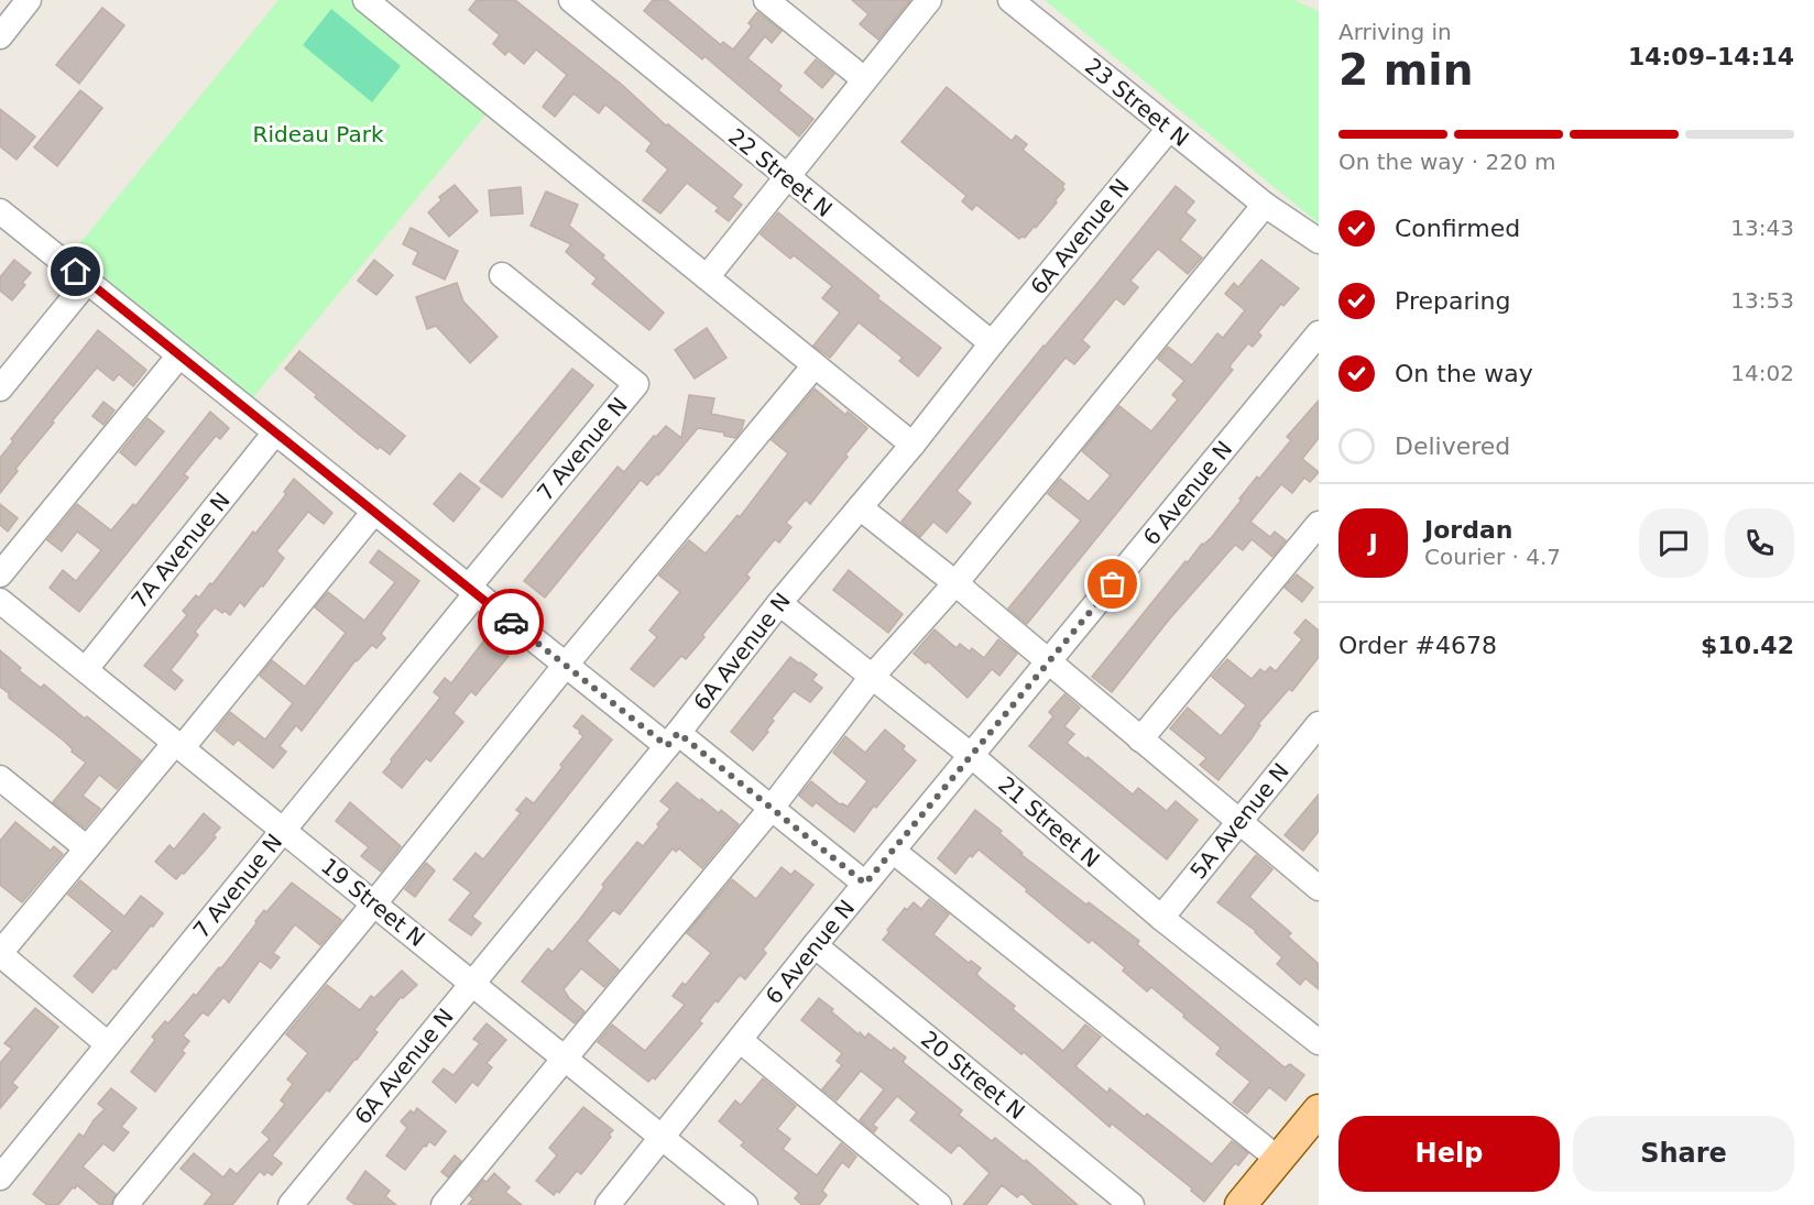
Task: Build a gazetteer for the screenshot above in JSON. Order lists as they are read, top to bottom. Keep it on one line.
{"streets":{"street":["23 Street N","22 Street N","6A Avenue N","7 Avenue N","6 Avenue N","7A Avenue N","5A Avenue N","21 Street N","19 Street N","20 Street N"]},"crossings":[["23 Street N","6A Avenue N"],["22 Street N","6A Avenue N"],["6A Avenue N","21 Street N"],["6A Avenue N","19 Street N"],["7 Avenue N","19 Street N"],["6 Avenue N","21 Street N"],["6 Avenue N","19 Street N"],["6 Avenue N","20 Street N"],["7A Avenue N","19 Street N"],["5A Avenue N","21 Street N"]],"parks":["Rideau Park"],"page":{"heading":["2 min","Arriving in","14:09–14:14"],"panel":["Jordan","Courier · 4.7","Order #4678","$10.42"],"bar":"On the way · 220 m","list":[["Confirmed","13:43"],["Preparing","13:53"],["On the way","14:02"],"Delivered"],"round":"J","buttons":["Help","Share"]}}
